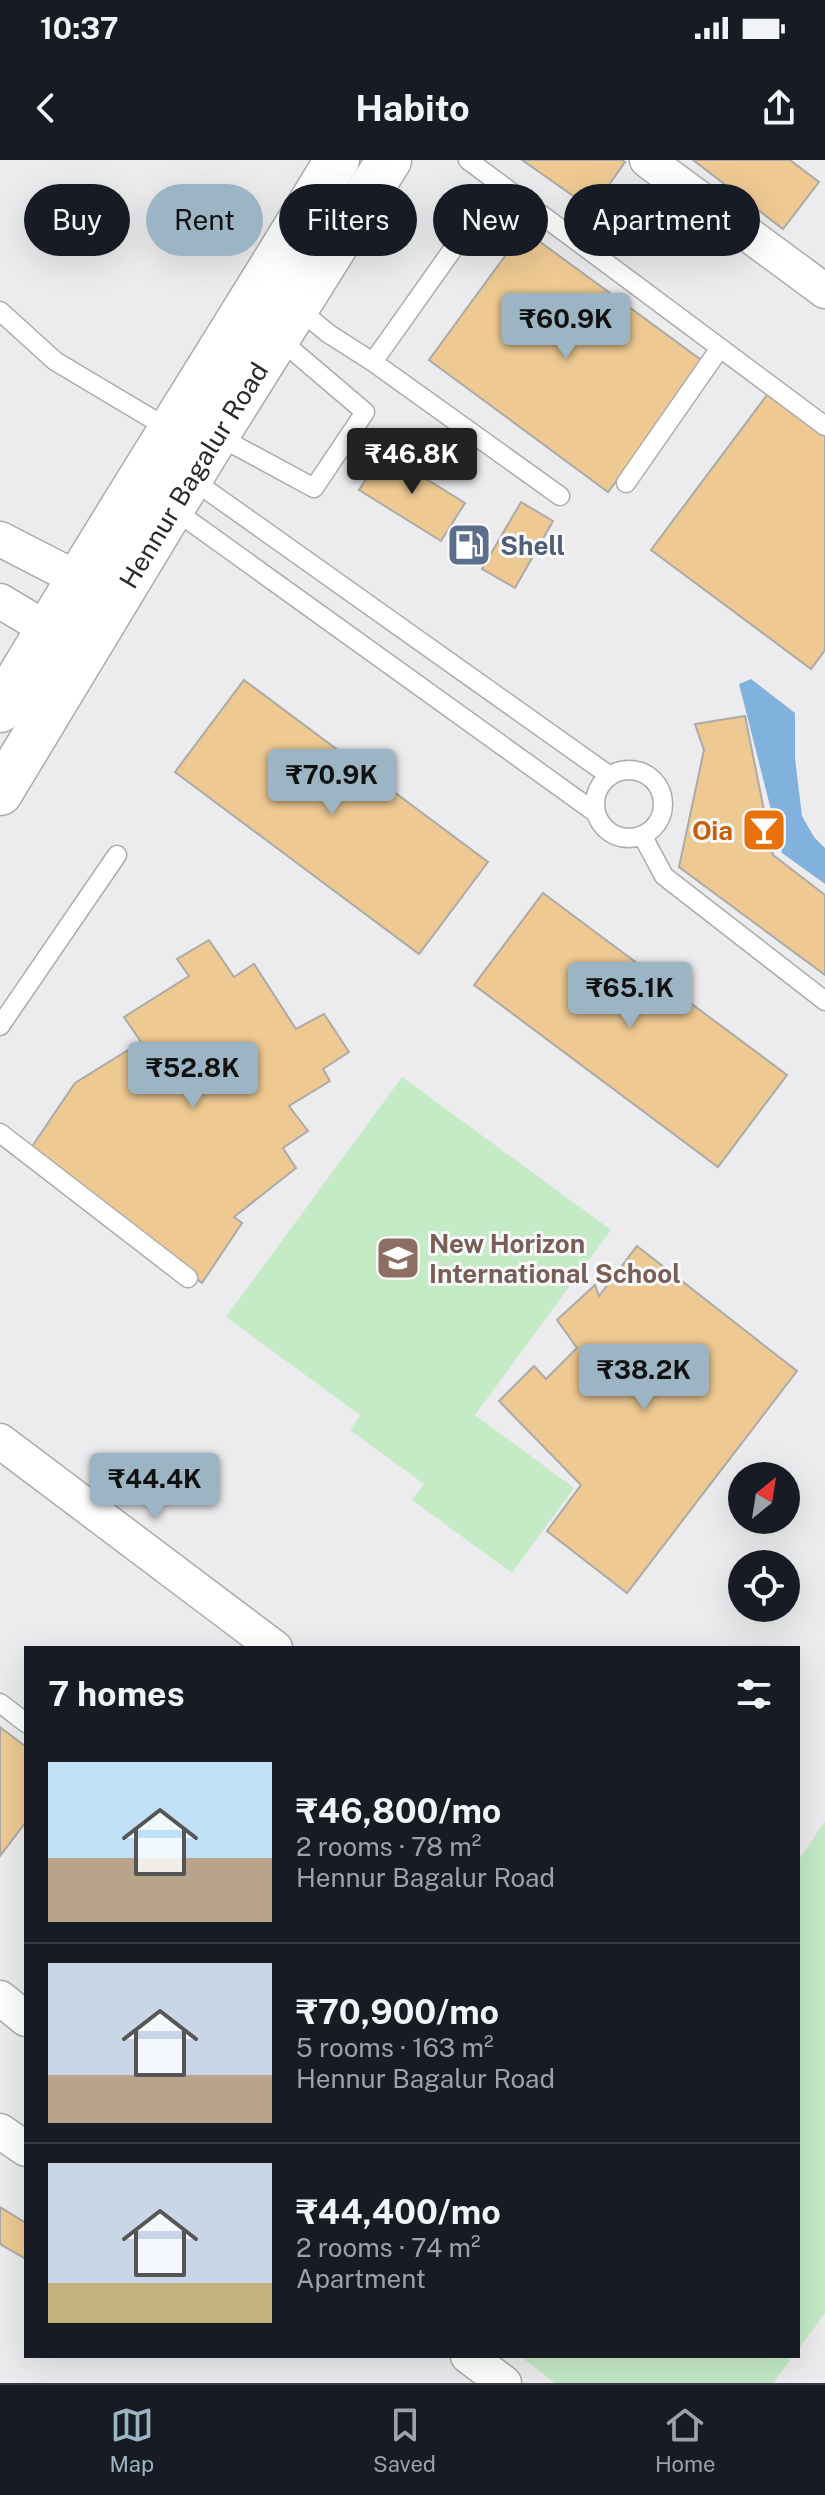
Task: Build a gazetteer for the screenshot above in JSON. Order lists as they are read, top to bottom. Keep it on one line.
{"streets":{"main road":["Hennur Bagalur Road"]},"places":{"fuel station":["Shell"],"bar":["Oia"],"school or university":["New Horizon International School"]},"north":"top right","page":{"status":"10:37","header":"Habito","chip":["Buy","Rent","Filters","New","Apartment"],"price":["₹60.9K","₹46.8K","₹70.9K","₹65.1K","₹52.8K","₹38.2K","₹44.4K"],"heading":"7 homes","list":[{"name":"₹46,800/mo","note":"2 rooms · 78 m² · Hennur Bagalur Road"},{"name":"₹70,900/mo","note":"5 rooms · 163 m² · Hennur Bagalur Road"},{"name":"₹44,400/mo","note":"2 rooms · 74 m² · Apartment"}],"tabs":["Map","Saved","Home"]}}
